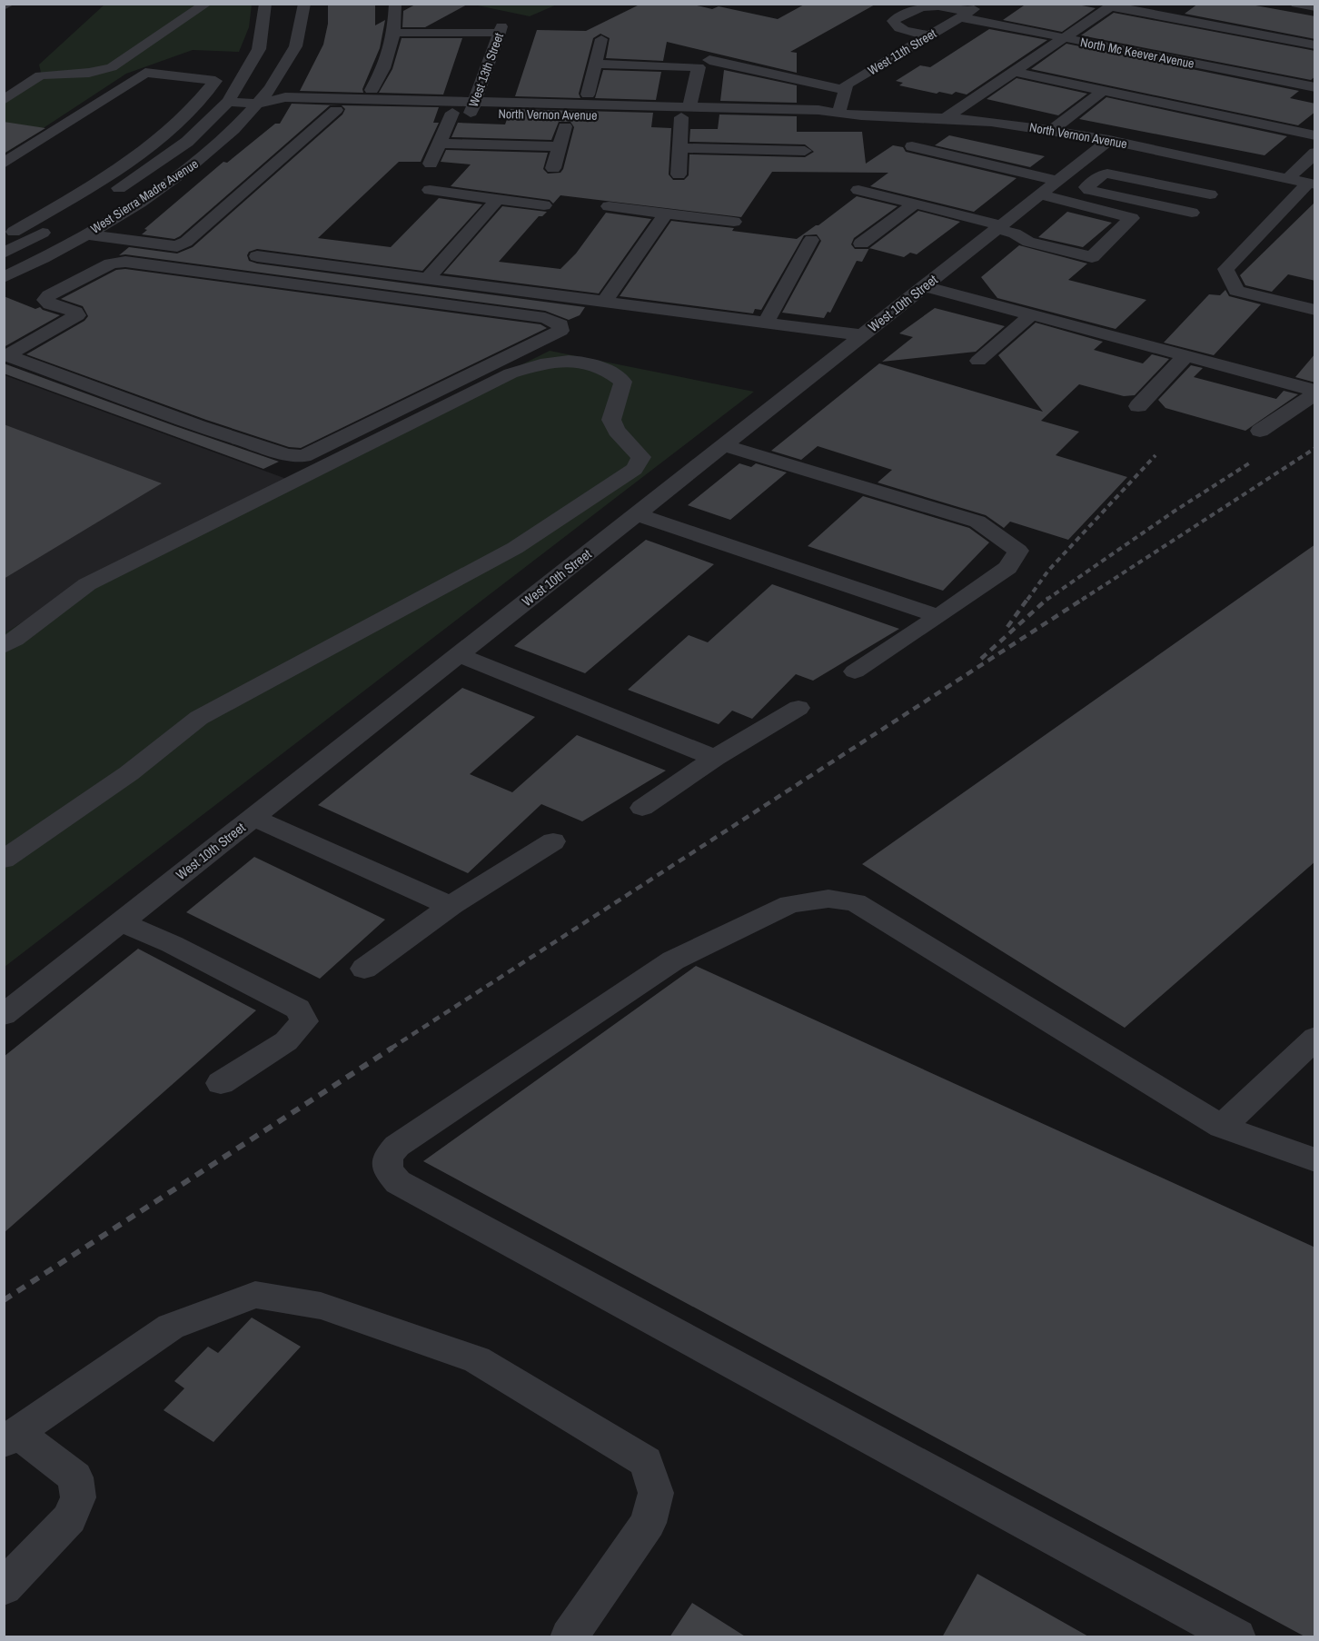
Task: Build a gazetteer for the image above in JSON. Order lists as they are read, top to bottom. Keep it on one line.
{"streets":{"street":["West 11th Street","North Mc Keever Avenue","West 13th Street","North Vernon Avenue","West Sierra Madre Avenue","West 10th Street"]},"crossings":[["West 11th Street","North Mc Keever Avenue"],["West 13th Street","North Vernon Avenue"],["North Vernon Avenue","West Sierra Madre Avenue"],["North Vernon Avenue","West 10th Street"]]}
